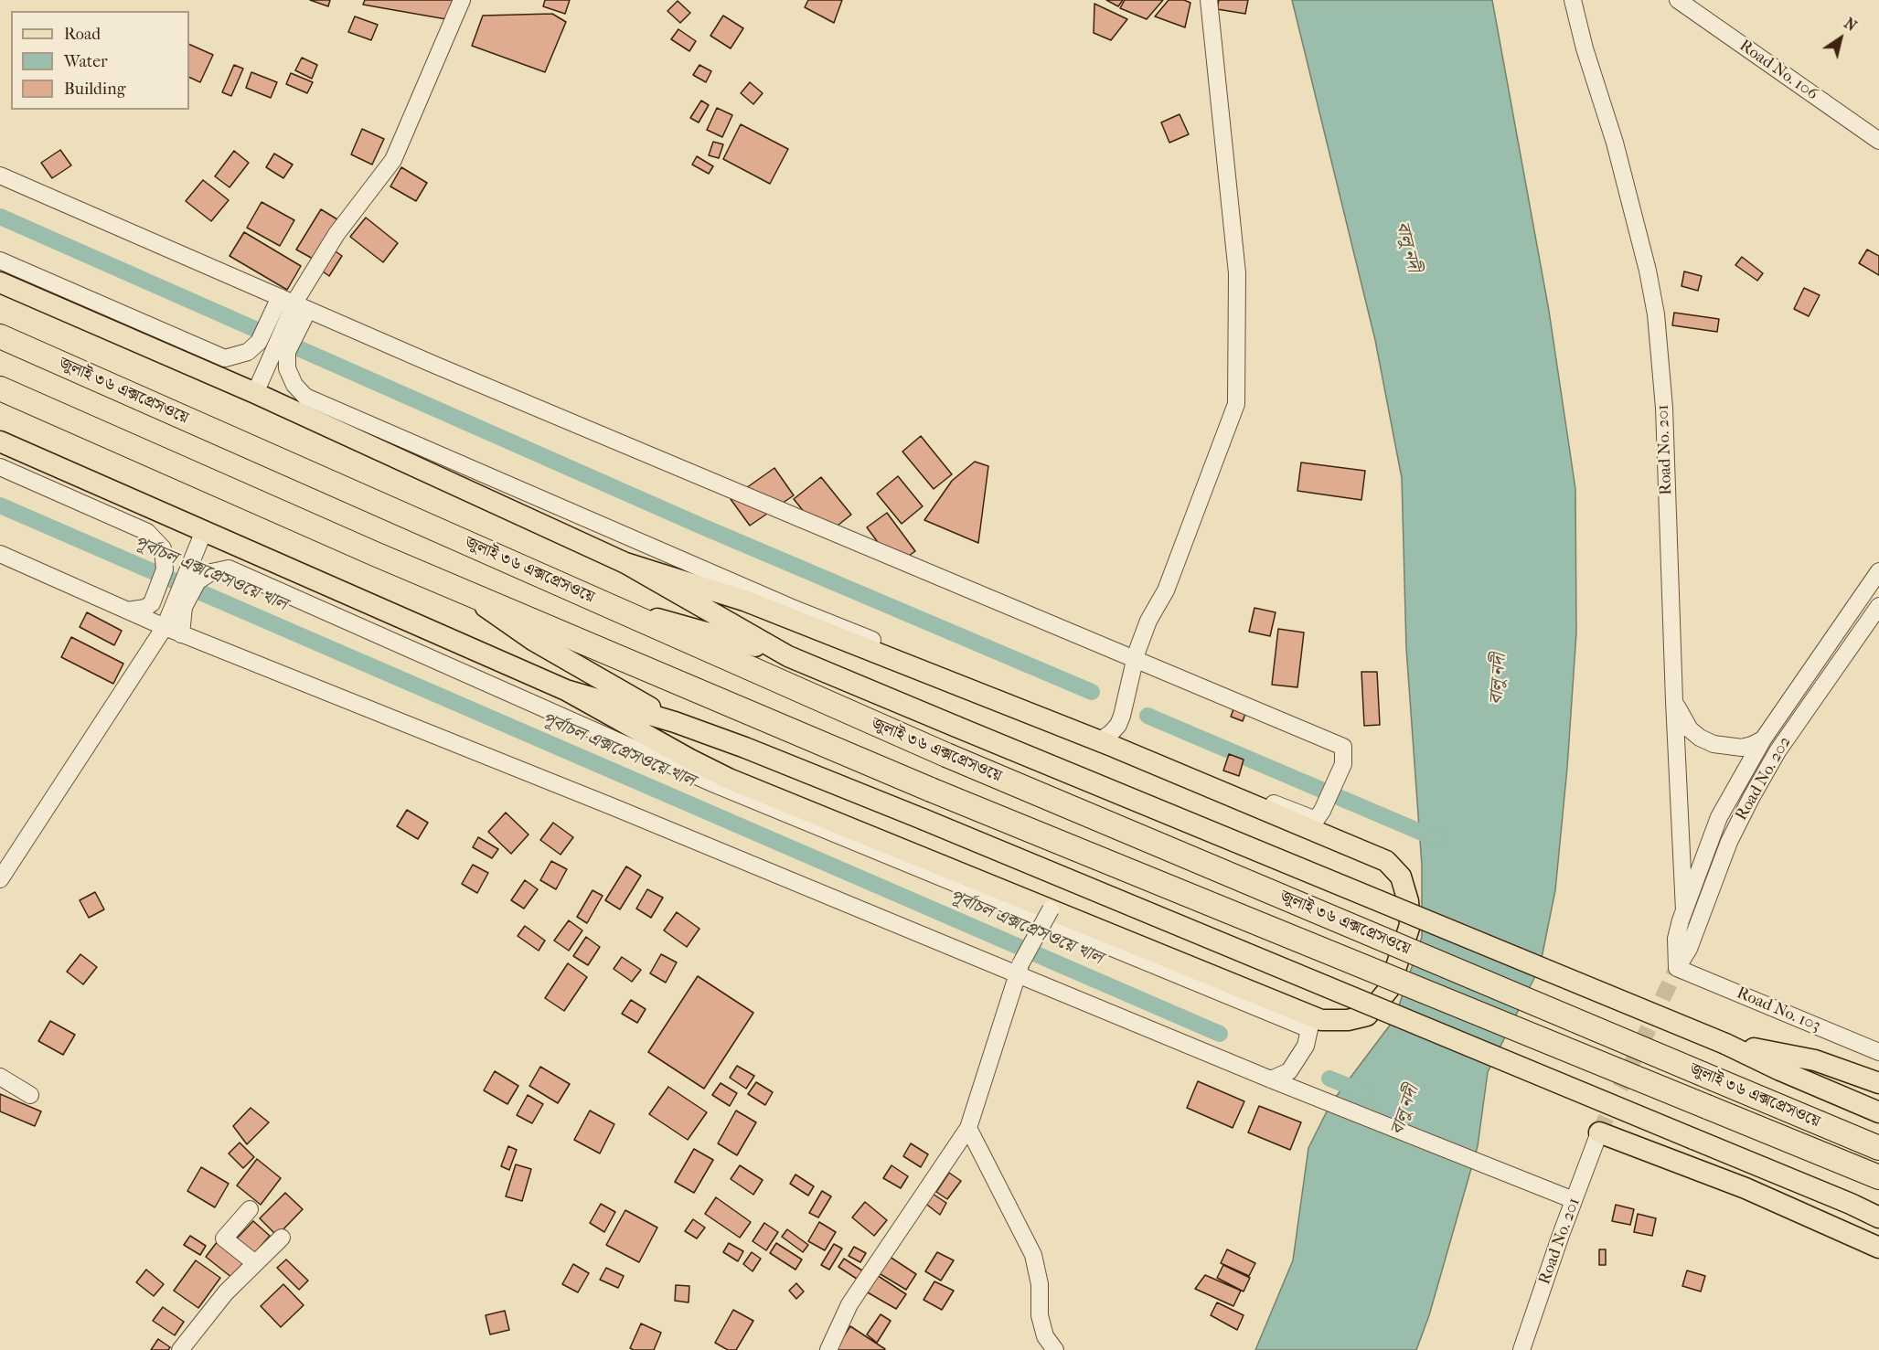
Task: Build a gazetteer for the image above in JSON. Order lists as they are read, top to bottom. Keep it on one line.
{"streets":{"highway":["জুলাই ৩৬ এক্সপ্রেসওয়ে"],"street":["Road No. 106","Road No. 201","Road No. 202","Road No. 103"]},"crossings":[["Road No. 201","Road No. 202"],["Road No. 201","Road No. 103"],["Road No. 202","Road No. 103"]],"water":["বালু নদী","পূর্বাচল এক্সপ্রেসওয়ে খাল"],"legend":["Road","Water","Building"],"north":"top right"}
